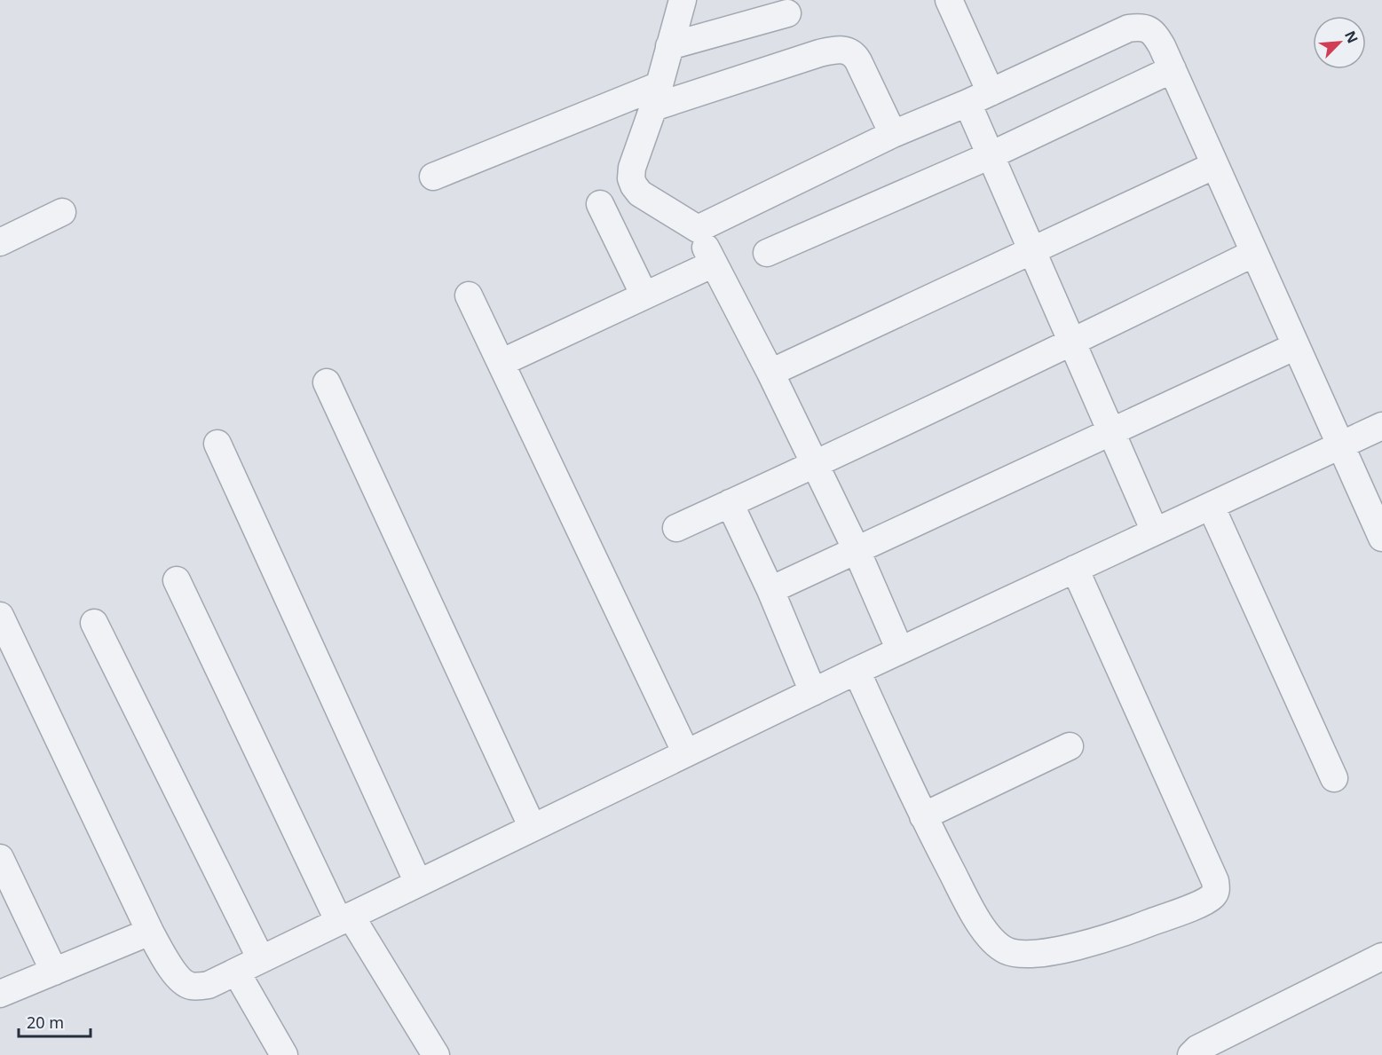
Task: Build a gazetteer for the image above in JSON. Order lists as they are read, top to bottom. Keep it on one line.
{"scale_bar":"20 m","north":"top right"}
